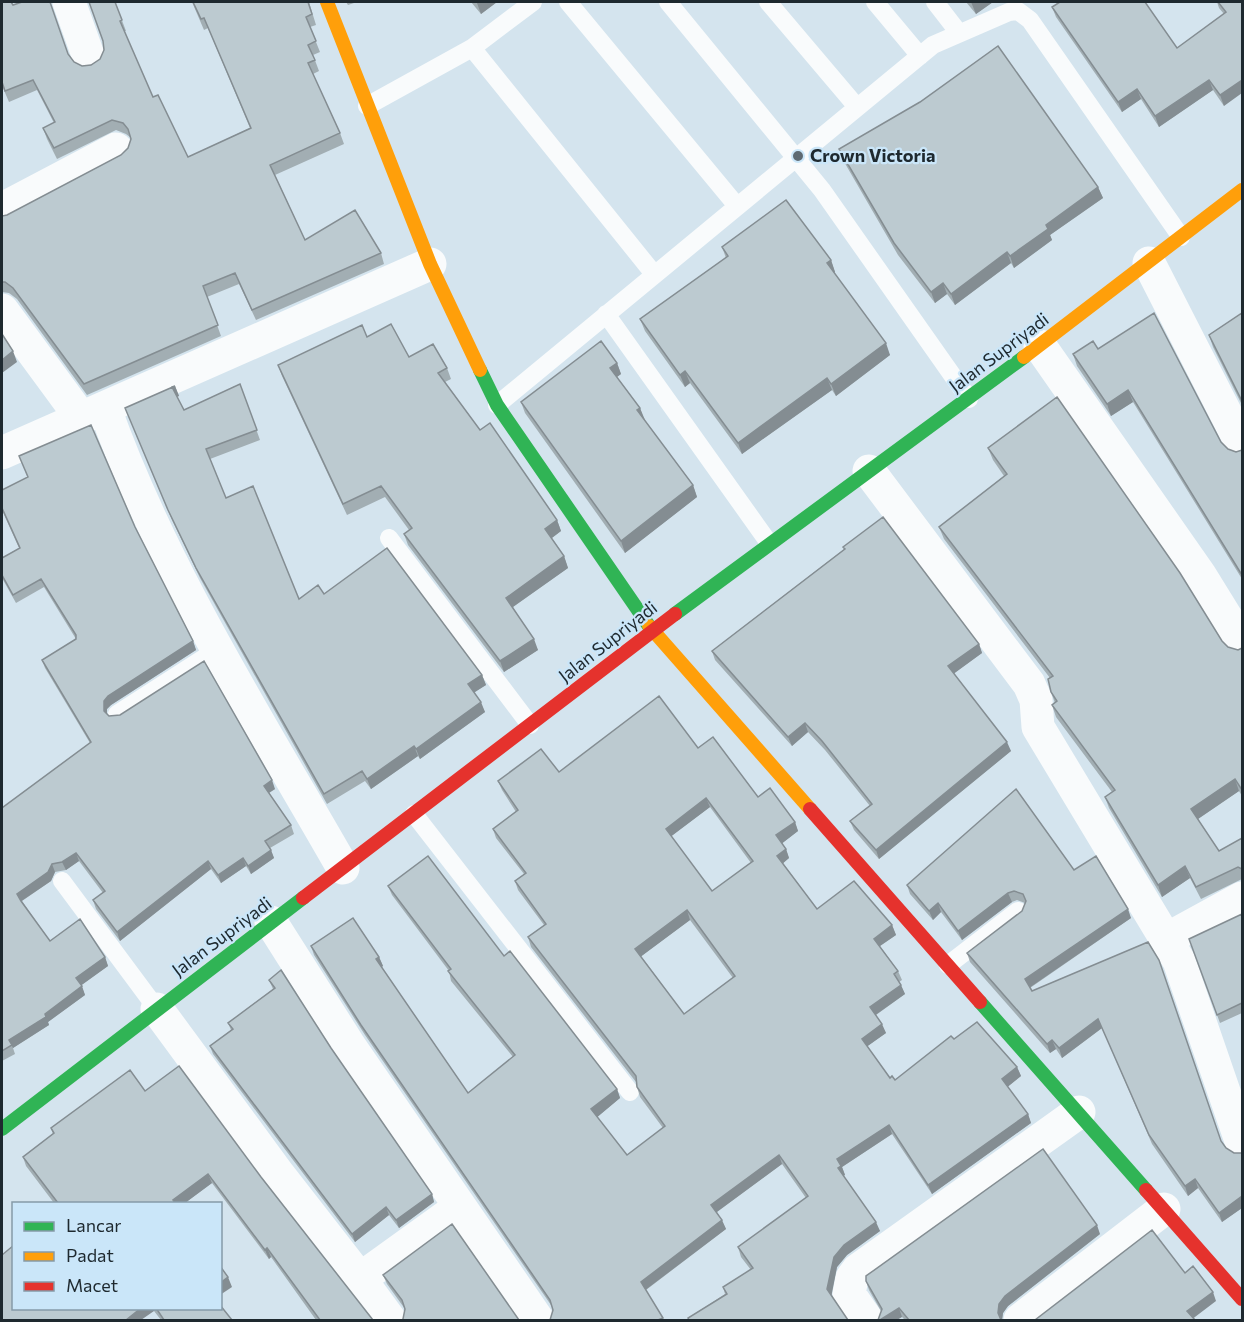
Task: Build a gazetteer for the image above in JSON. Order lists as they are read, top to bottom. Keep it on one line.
{"streets":{"main road":["Jalan Supriyadi"]},"places":["Crown Victoria"],"legend":["Lancar","Padat","Macet"]}
